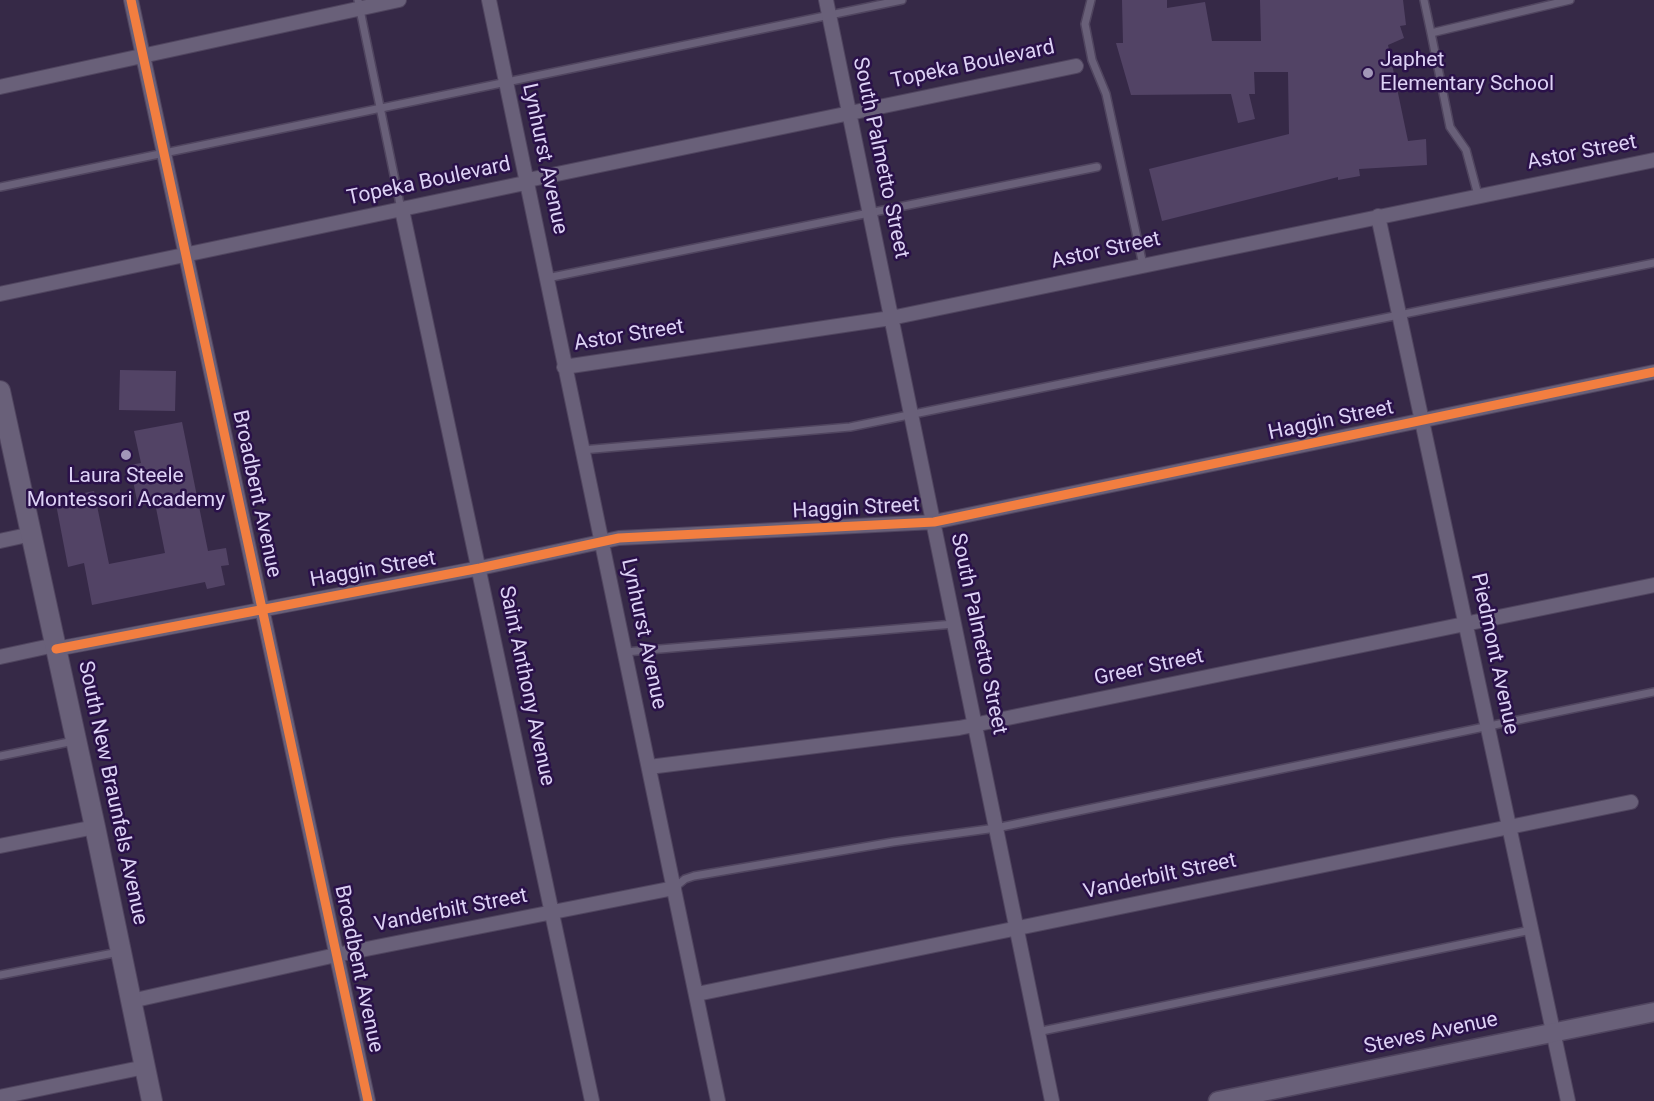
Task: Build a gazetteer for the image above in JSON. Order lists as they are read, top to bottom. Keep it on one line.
{"streets":{"main road":["South New Braunfels Avenue"],"street":["Topeka Boulevard","Astor Street","South Palmetto Street","Lynhurst Avenue","Haggin Street","Broadbent Avenue","Piedmont Avenue","Greer Street","Saint Anthony Avenue","Vanderbilt Street","Steves Avenue"]},"crossings":[["Topeka Boulevard","South Palmetto Street"],["Topeka Boulevard","Lynhurst Avenue"],["Topeka Boulevard","Broadbent Avenue"],["Topeka Boulevard","Saint Anthony Avenue"],["Astor Street","South Palmetto Street"],["Astor Street","Lynhurst Avenue"],["Astor Street","Piedmont Avenue"],["South Palmetto Street","Haggin Street"],["South Palmetto Street","Greer Street"],["South Palmetto Street","Vanderbilt Street"],["Lynhurst Avenue","Haggin Street"],["Lynhurst Avenue","Greer Street"],["Lynhurst Avenue","Vanderbilt Street"],["Haggin Street","Broadbent Avenue"],["Haggin Street","Piedmont Avenue"],["Haggin Street","Saint Anthony Avenue"],["Haggin Street","South New Braunfels Avenue"],["Broadbent Avenue","Vanderbilt Street"],["Piedmont Avenue","Greer Street"],["Piedmont Avenue","Vanderbilt Street"],["Piedmont Avenue","Steves Avenue"],["Saint Anthony Avenue","Vanderbilt Street"],["South New Braunfels Avenue","Vanderbilt Street"]],"places":["Japhet Elementary School","Laura Steele Montessori Academy"]}
